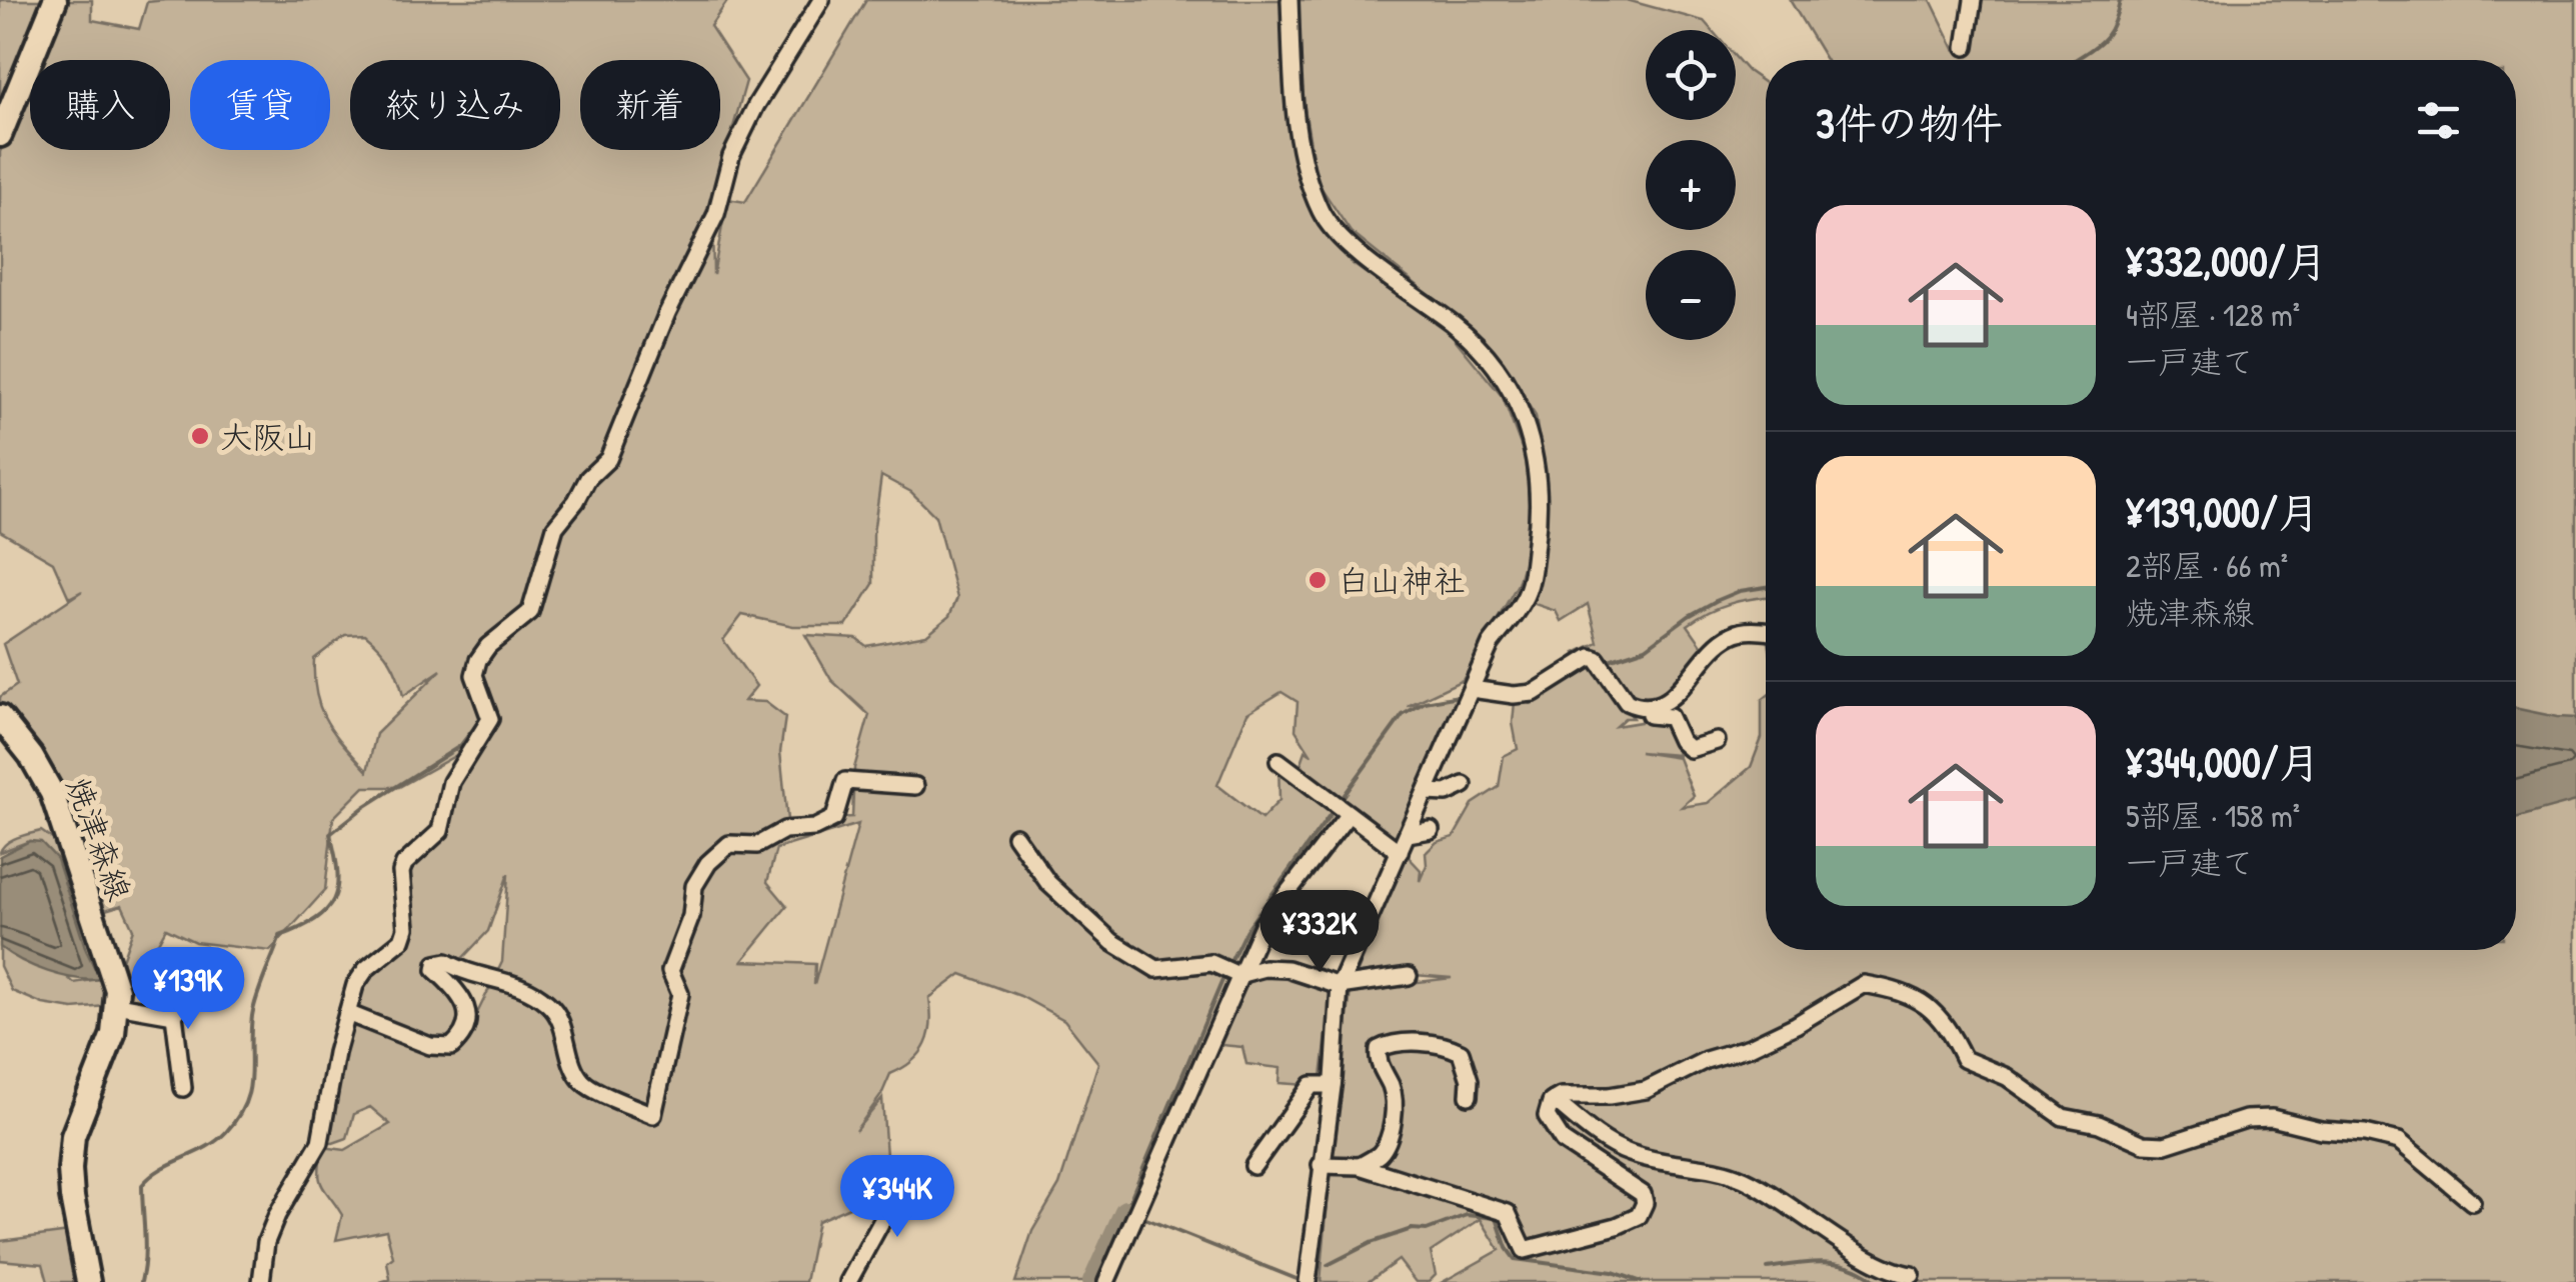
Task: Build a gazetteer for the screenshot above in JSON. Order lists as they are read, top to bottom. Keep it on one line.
{"streets":{"main road":["焼津森線"]},"places":["大阪山","白山神社"],"page":{"map_buttons":["+","−"],"chip":["購入","賃貸","絞り込み","新着"],"heading":"3件の物件","list":[{"name":"¥332,000/月","note":"4部屋 · 128 m² · 一戸建て"},{"name":"¥139,000/月","note":"2部屋 · 66 m² · 焼津森線"},{"name":"¥344,000/月","note":"5部屋 · 158 m² · 一戸建て"}],"price":["¥332K","¥139K","¥344K"]}}
